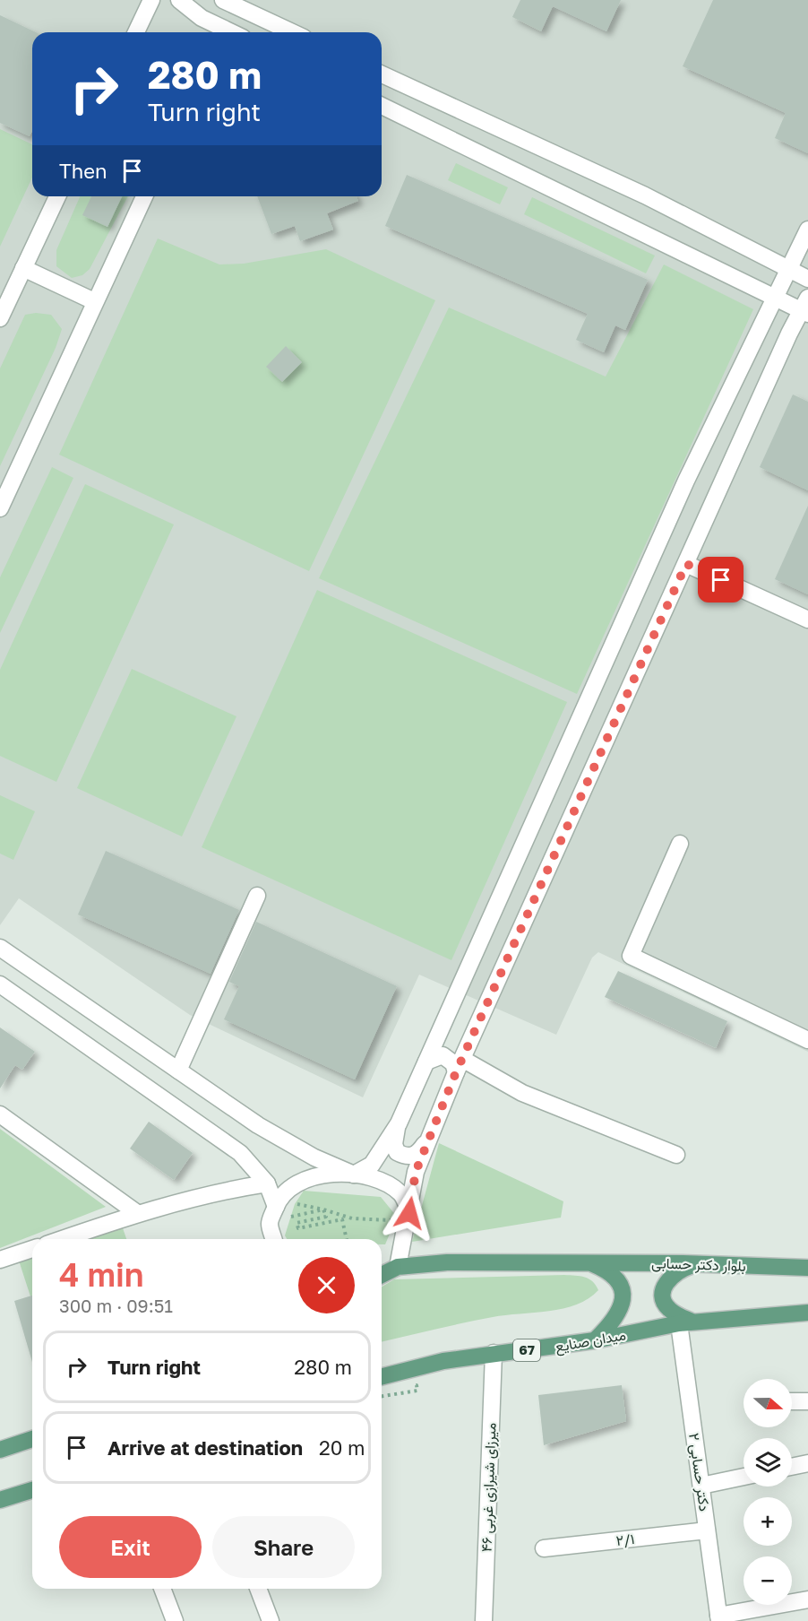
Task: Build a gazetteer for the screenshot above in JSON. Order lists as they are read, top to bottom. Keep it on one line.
{"streets":{"main road":["بلوار دکتر حسابی","میدان صنایع","67"],"street":["دکتر حسابی ۲","میرزای شیرازی غربی ۴۶","۲/۱"]},"crossings":[["میدان صنایع","67"],["میدان صنایع","دکتر حسابی ۲"],["میدان صنایع","میرزای شیرازی غربی ۴۶"],["67","دکتر حسابی ۲"],["دکتر حسابی ۲","۲/۱"]],"north":"right","page":{"turn":["280 m","Turn right"],"then":"Then","heading":["4 min","300 m · 09:51"],"list":[{"name":"Turn right","value":"280 m"},{"name":"Arrive at destination","value":"20 m"}],"map_buttons":["+","−"],"buttons":["Exit","Share"]}}
